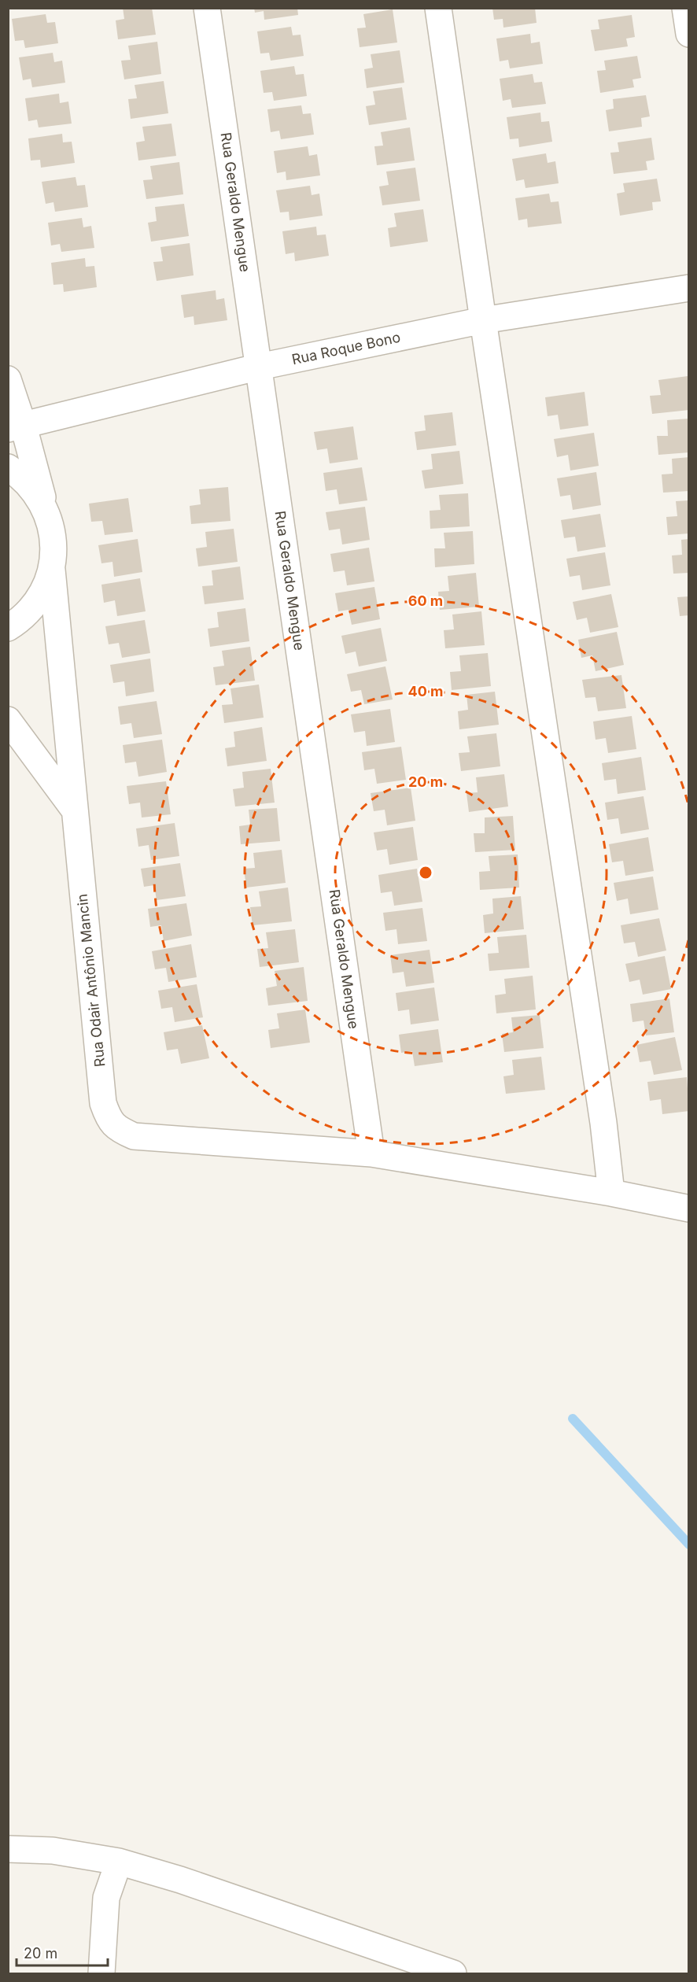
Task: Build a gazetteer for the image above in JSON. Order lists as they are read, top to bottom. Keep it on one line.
{"streets":{"street":["Rua Geraldo Mengue","Rua Roque Bono","Rua Odair Antônio Mancin"]},"crossings":[["Rua Geraldo Mengue","Rua Roque Bono"],["Rua Geraldo Mengue","Rua Odair Antônio Mancin"]],"scale_bar":"20 m","rings":["60 m","40 m","20 m"]}
